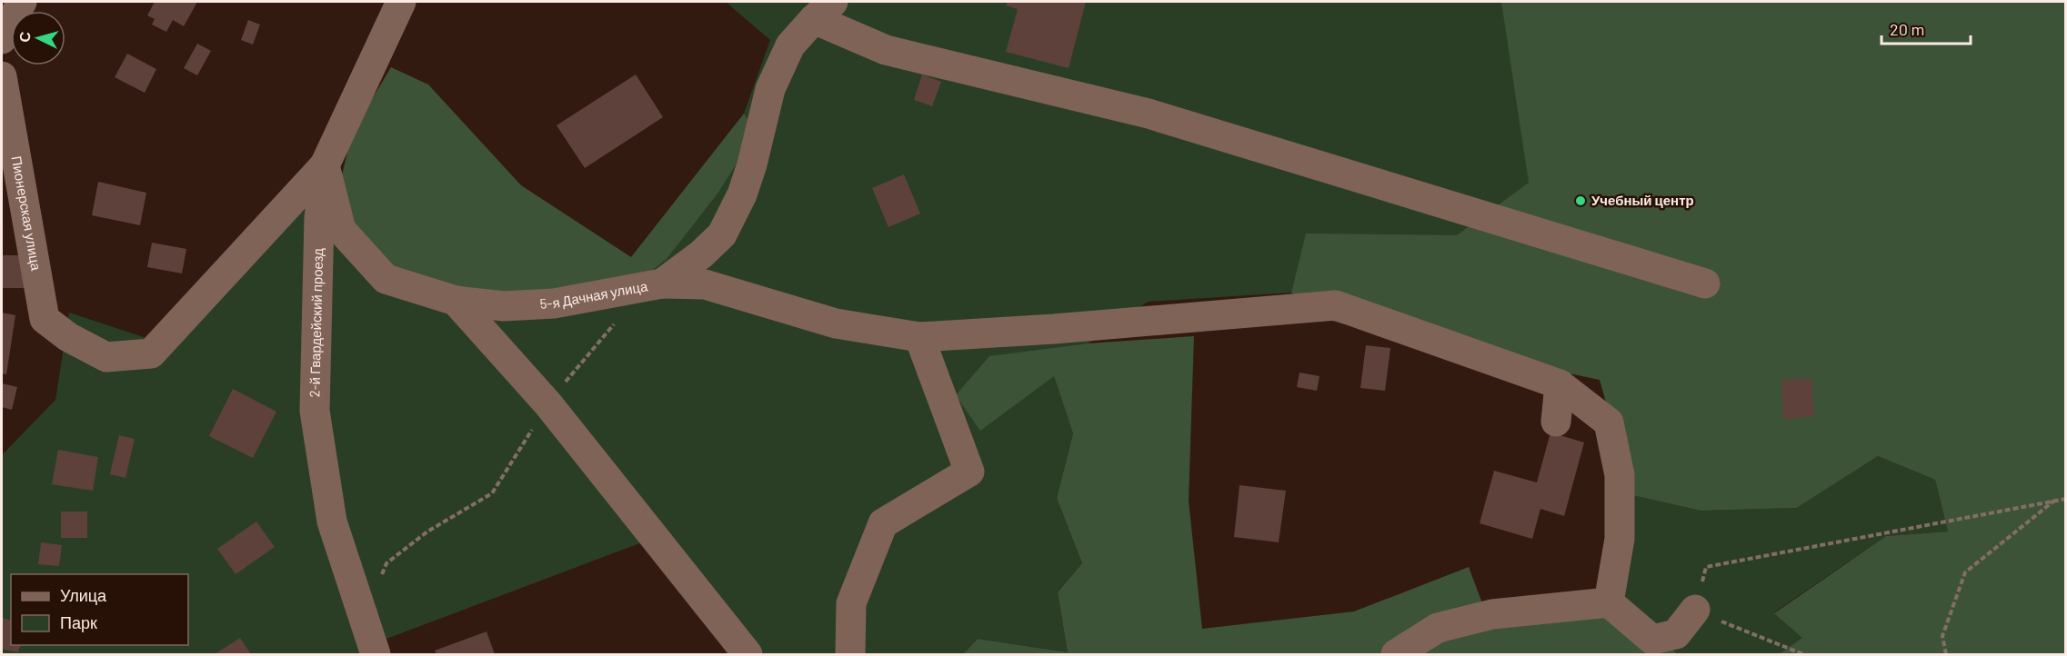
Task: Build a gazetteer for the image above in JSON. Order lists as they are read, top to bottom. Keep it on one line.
{"streets":{"street":["Пионерская улица","5-я Дачная улица","2-й Гвардейский проезд"]},"crossings":[["Пионерская улица","5-я Дачная улица"],["Пионерская улица","2-й Гвардейский проезд"],["5-я Дачная улица","2-й Гвардейский проезд"]],"places":["Учебный центр"],"legend":["Улица","Парк"],"scale_bar":"20 m","north":"left"}
